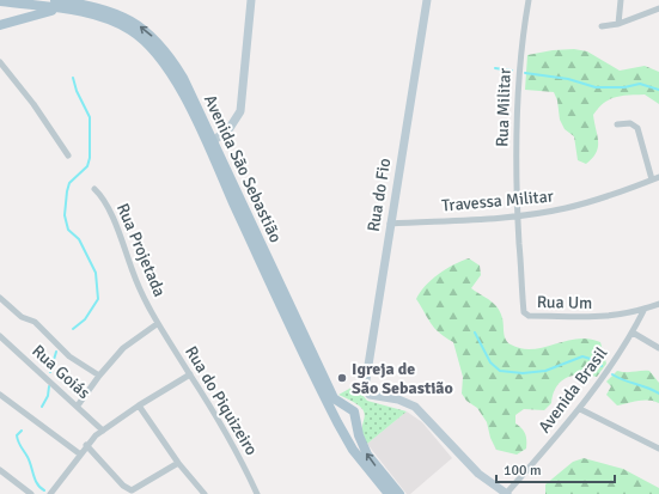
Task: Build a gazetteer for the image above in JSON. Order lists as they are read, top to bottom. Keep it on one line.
{"streets":{"main road":["Avenida São Sebastião"],"street":["Rua Militar","Rua do Fio","Travessa Militar","Rua Projetada","Rua Um","Rua Goiás","Avenida Brasil","Rua do Piquizeiro"]},"crossings":[["Rua Militar","Travessa Militar"],["Rua Militar","Rua Um"],["Rua do Fio","Travessa Militar"],["Rua do Fio","Avenida Brasil"],["Travessa Militar","Rua Um"],["Rua Projetada","Rua do Piquizeiro"],["Rua Um","Avenida Brasil"]],"places":["Igreja de São Sebastião"],"scale_bar":"100 m"}
